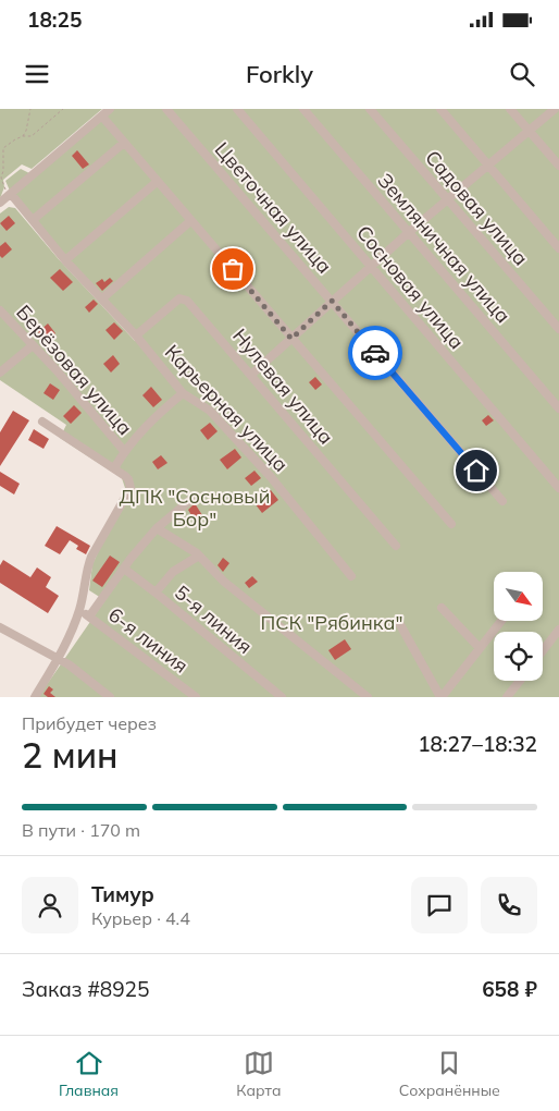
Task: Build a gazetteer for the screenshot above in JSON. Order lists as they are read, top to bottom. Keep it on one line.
{"streets":{"street":["Цветочная улица","Садовая улица","Земляничная улица","Сосновая улица","Берёзовая улица","Нулевая улица","Карьерная улица","5-я линия","6-я линия"]},"crossings":[["Нулевая улица","Карьерная улица"]],"parks":["ДПК \"Сосновый Бор\"","ПСК \"Рябинка\""],"north":"bottom right","page":{"status":"18:25","header":"Forkly","heading":["2 мин","Прибудет через","18:27–18:32"],"panel":["Тимур","Курьер · 4.4","Заказ #8925","658 ₽"],"bar":"В пути · 170 m","tabs":["Главная","Карта","Сохранённые"]}}
